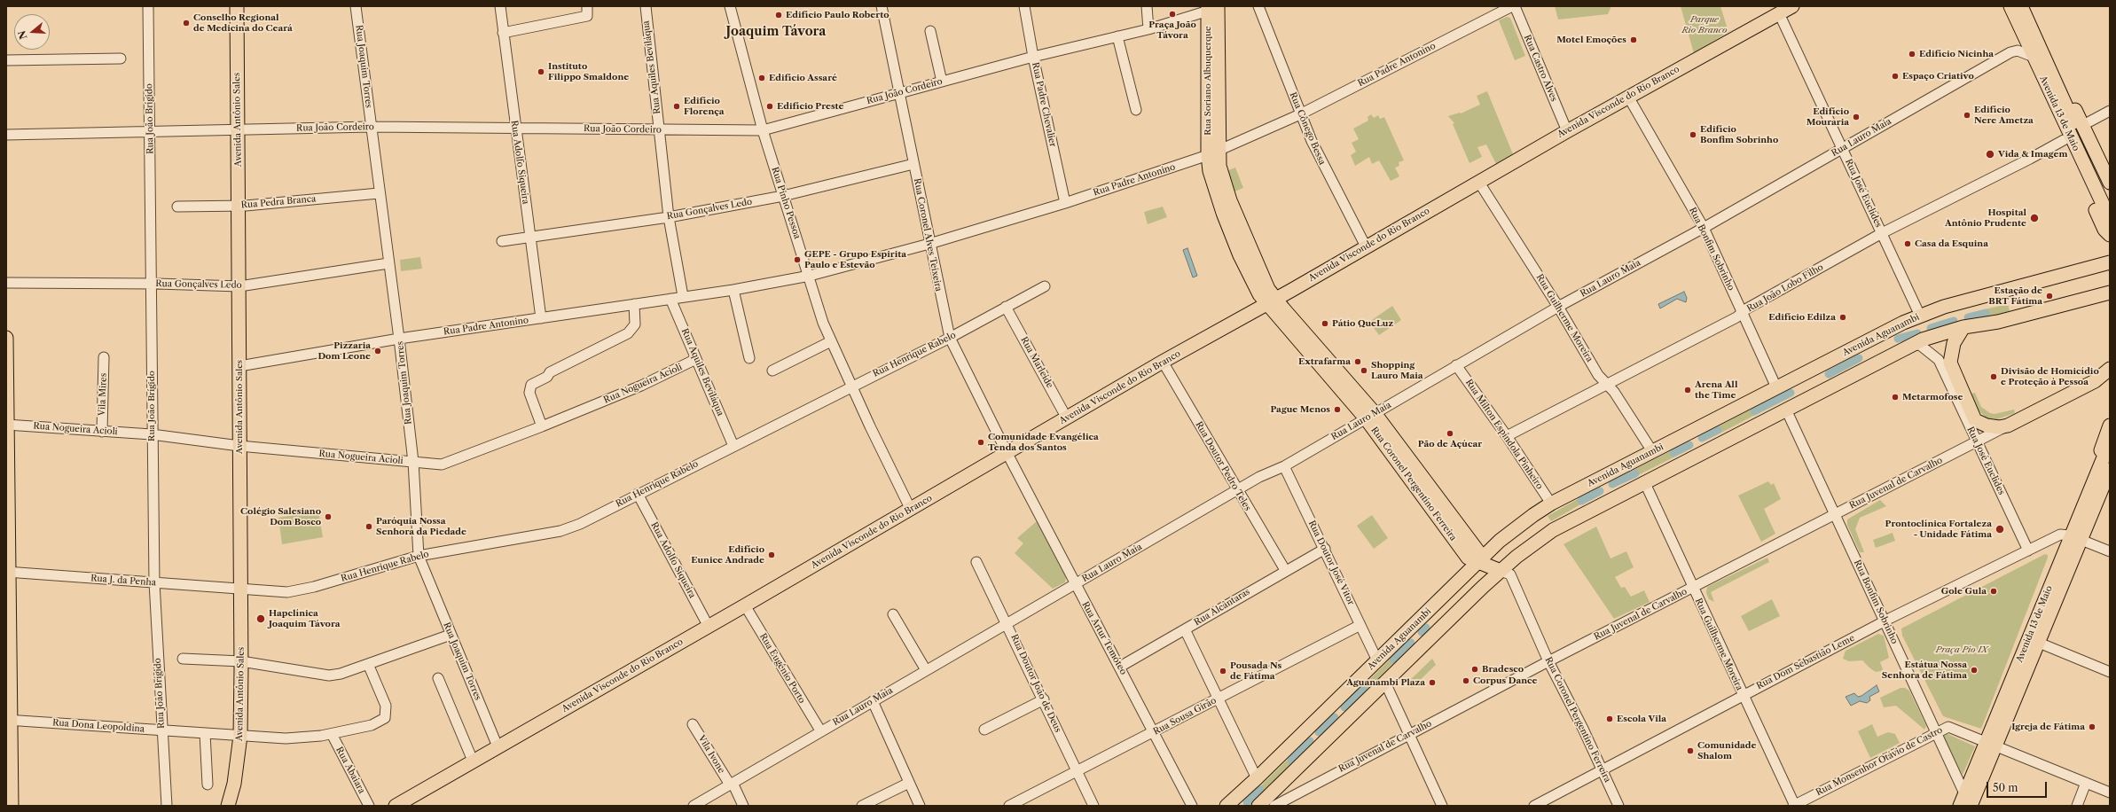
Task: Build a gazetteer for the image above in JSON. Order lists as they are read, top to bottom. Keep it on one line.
{"streets":{"main road":["Rua Soriano Albuquerque","Avenida Visconde do Rio Branco","Avenida 13 de Maio","Avenida Antônio Sales","Avenida Aguanambi","Rua Coronel Pergentino Ferreira"],"street":["Rua Padre Antonino","Rua Joaquim Torres","Rua Aquiles Beviláqua","Rua Castro Alves","Rua João Cordeiro","Rua Padre Chevalier","Rua João Brígido","Rua Cônego Bessa","Rua Lauro Maia","Rua Adolfo Siqueira","Rua José Euclides","Rua Pedra Branca","Rua Pinho Pessoa","Rua Gonçalves Ledo","Rua Coronel Alves Teixeira","Rua Bonfim Sobrinho","Rua João Lobo Filho","Rua Guilherme Moreira","Rua Henrique Rabelo","Rua Marleide","Rua Nogueira Acioli","Vila Mires","Rua Milton Espíndola Pinheiro","Rua Doutor Pedro Teles","Rua Juvenal de Carvalho","Rua Doutor José Vitor","Rua J. da Penha","Rua Alcântaras","Rua Artur Temóteo","Rua Dom Sebastião Leme","Rua Eugênio Porto","Rua Doutor João de Deus","Rua Sousa Girão","Rua Dona Leopoldina","Vila Ivone","Rua Monsenhor Otávio de Castro","Rua Abaiara"]},"crossings":[["Rua Padre Antonino","Rua Joaquim Torres"],["Rua Padre Antonino","Rua Aquiles Beviláqua"],["Rua Padre Antonino","Rua Soriano Albuquerque"],["Rua Padre Antonino","Rua Padre Chevalier"],["Rua Padre Antonino","Avenida Antônio Sales"],["Rua Padre Antonino","Rua Cônego Bessa"],["Rua Padre Antonino","Rua Adolfo Siqueira"],["Rua Padre Antonino","Rua Pinho Pessoa"],["Rua Padre Antonino","Rua Coronel Alves Teixeira"],["Rua Padre Antonino","Rua Coronel Pergentino Ferreira"],["Rua Joaquim Torres","Rua João Cordeiro"],["Rua Joaquim Torres","Avenida Visconde do Rio Branco"],["Rua Joaquim Torres","Rua Pedra Branca"],["Rua Joaquim Torres","Rua Gonçalves Ledo"],["Rua Joaquim Torres","Rua Henrique Rabelo"],["Rua Joaquim Torres","Rua Nogueira Acioli"],["Rua Aquiles Beviláqua","Rua João Cordeiro"],["Rua Aquiles Beviláqua","Rua Gonçalves Ledo"],["Rua Aquiles Beviláqua","Rua Henrique Rabelo"],["Rua Aquiles Beviláqua","Rua Nogueira Acioli"],["Rua Castro Alves","Avenida Visconde do Rio Branco"],["Rua Soriano Albuquerque","Rua João Cordeiro"],["Rua Soriano Albuquerque","Rua Coronel Pergentino Ferreira"],["Rua João Cordeiro","Rua Padre Chevalier"],["Rua João Cordeiro","Rua João Brígido"],["Rua João Cordeiro","Avenida Antônio Sales"],["Rua João Cordeiro","Rua Adolfo Siqueira"],["Rua João Cordeiro","Rua Pinho Pessoa"],["Rua João Cordeiro","Rua Coronel Alves Teixeira"],["Avenida Visconde do Rio Branco","Rua Cônego Bessa"],["Avenida Visconde do Rio Branco","Rua Adolfo Siqueira"],["Avenida Visconde do Rio Branco","Rua José Euclides"],["Avenida Visconde do Rio Branco","Rua Pinho Pessoa"],["Avenida Visconde do Rio Branco","Rua Coronel Alves Teixeira"],["Avenida Visconde do Rio Branco","Rua Bonfim Sobrinho"],["Avenida Visconde do Rio Branco","Rua Guilherme Moreira"],["Avenida Visconde do Rio Branco","Rua Marleide"],["Avenida Visconde do Rio Branco","Rua Doutor Pedro Teles"],["Avenida Visconde do Rio Branco","Rua Coronel Pergentino Ferreira"],["Avenida Visconde do Rio Branco","Rua Artur Temóteo"],["Avenida Visconde do Rio Branco","Rua Eugênio Porto"],["Avenida 13 de Maio","Rua Lauro Maia"],["Avenida 13 de Maio","Rua Bonfim Sobrinho"],["Avenida 13 de Maio","Rua João Lobo Filho"],["Avenida 13 de Maio","Rua Dom Sebastião Leme"],["Avenida 13 de Maio","Rua Monsenhor Otávio de Castro"],["Rua João Brígido","Rua Gonçalves Ledo"],["Rua João Brígido","Rua Nogueira Acioli"],["Rua João Brígido","Rua J. da Penha"],["Rua João Brígido","Rua Dona Leopoldina"],["Avenida Antônio Sales","Rua Pedra Branca"],["Avenida Antônio Sales","Rua Gonçalves Ledo"],["Avenida Antônio Sales","Rua Henrique Rabelo"],["Avenida Antônio Sales","Rua Nogueira Acioli"],["Avenida Antônio Sales","Rua J. da Penha"],["Avenida Antônio Sales","Rua Dona Leopoldina"],["Rua Lauro Maia","Rua José Euclides"],["Rua Lauro Maia","Rua Bonfim Sobrinho"],["Rua Lauro Maia","Rua Guilherme Moreira"],["Rua Lauro Maia","Rua Milton Espíndola Pinheiro"],["Rua Lauro Maia","Rua Doutor Pedro Teles"],["Rua Lauro Maia","Rua Coronel Pergentino Ferreira"],["Rua Lauro Maia","Rua Doutor José Vitor"],["Rua Lauro Maia","Rua Artur Temóteo"],["Rua Lauro Maia","Rua Eugênio Porto"],["Rua Lauro Maia","Rua Doutor João de Deus"],["Rua Lauro Maia","Vila Ivone"],["Rua Adolfo Siqueira","Rua Gonçalves Ledo"],["Rua Adolfo Siqueira","Rua Henrique Rabelo"],["Rua José Euclides","Rua João Lobo Filho"],["Rua José Euclides","Avenida Aguanambi"],["Rua José Euclides","Rua Juvenal de Carvalho"],["Rua José Euclides","Rua Dom Sebastião Leme"],["Rua Pinho Pessoa","Rua Gonçalves Ledo"],["Rua Pinho Pessoa","Rua Henrique Rabelo"],["Rua Gonçalves Ledo","Rua Coronel Alves Teixeira"],["Rua Coronel Alves Teixeira","Rua Henrique Rabelo"],["Rua Coronel Alves Teixeira","Rua Artur Temóteo"],["Rua Bonfim Sobrinho","Rua João Lobo Filho"],["Rua Bonfim Sobrinho","Avenida Aguanambi"],["Rua Bonfim Sobrinho","Rua Juvenal de Carvalho"],["Rua Bonfim Sobrinho","Rua Dom Sebastião Leme"],["Rua Bonfim Sobrinho","Rua Monsenhor Otávio de Castro"],["Rua João Lobo Filho","Rua Guilherme Moreira"],["Rua João Lobo Filho","Rua Milton Espíndola Pinheiro"],["Rua Guilherme Moreira","Avenida Aguanambi"],["Rua Guilherme Moreira","Rua Juvenal de Carvalho"],["Rua Guilherme Moreira","Rua Dom Sebastião Leme"],["Rua Guilherme Moreira","Rua Monsenhor Otávio de Castro"],["Avenida Aguanambi","Rua Milton Espíndola Pinheiro"],["Avenida Aguanambi","Rua Coronel Pergentino Ferreira"],["Avenida Aguanambi","Rua Doutor José Vitor"],["Rua Henrique Rabelo","Rua Marleide"],["Rua Henrique Rabelo","Rua J. da Penha"],["Rua Nogueira Acioli","Vila Mires"],["Rua Doutor Pedro Teles","Rua Alcântaras"],["Rua Juvenal de Carvalho","Rua Coronel Pergentino Ferreira"],["Rua Coronel Pergentino Ferreira","Rua Dom Sebastião Leme"],["Rua Doutor José Vitor","Rua Alcântaras"],["Rua Doutor José Vitor","Rua Sousa Girão"],["Rua Alcântaras","Rua Artur Temóteo"],["Rua Artur Temóteo","Rua Sousa Girão"],["Rua Doutor João de Deus","Rua Sousa Girão"],["Rua Dona Leopoldina","Rua Abaiara"]],"districts":["Joaquim Távora"],"parks":["Parque Rio Branco","Praça Pio IX"],"places":["Praça João Távora","Edifício Paulo Roberto","Conselho Regional de Medicina do Ceará","Motel Emoções","Edifício Nicinha","Instituto Filippo Smaldone","Espaço Criativo","Edifício Assaré","Edifício Florença","Edifício Preste","Edifício Nere Ametza","Edifício Mouraria","Edifício Bonfim Sobrinho","Vida & Imagem","Hospital Antônio Prudente","Casa da Esquina","GEPE - Grupo Espirita Paulo e Estevão","Estação de BRT Fátima","Edifício Edilza","Pátio QueLuz","Pizzaria Dom Leone","Extrafarma","Shopping Lauro Maia","Divisão de Homicídio e Proteção à Pessoa","Arena All the Time","Metarmofose","Pague Menos","Pão de Açúcar","Comunidade Evangélica Tenda dos Santos","Colégio Salesiano Dom Bosco","Paróquia Nossa Senhora da Piedade","Prontoclínica Fortaleza - Unidade Fátima","Edifício Eunice Andrade","Gole Gula","Hapclínica Joaquim Távora","Bradesco","Estátua Nossa Senhora de Fátima","Pousada Ns de Fátima","Corpus Dance","Aguanambi Plaza","Escola Vila","Igreja de Fátima","Comunidade Shalom"],"scale_bar":"50 m","north":"left"}
